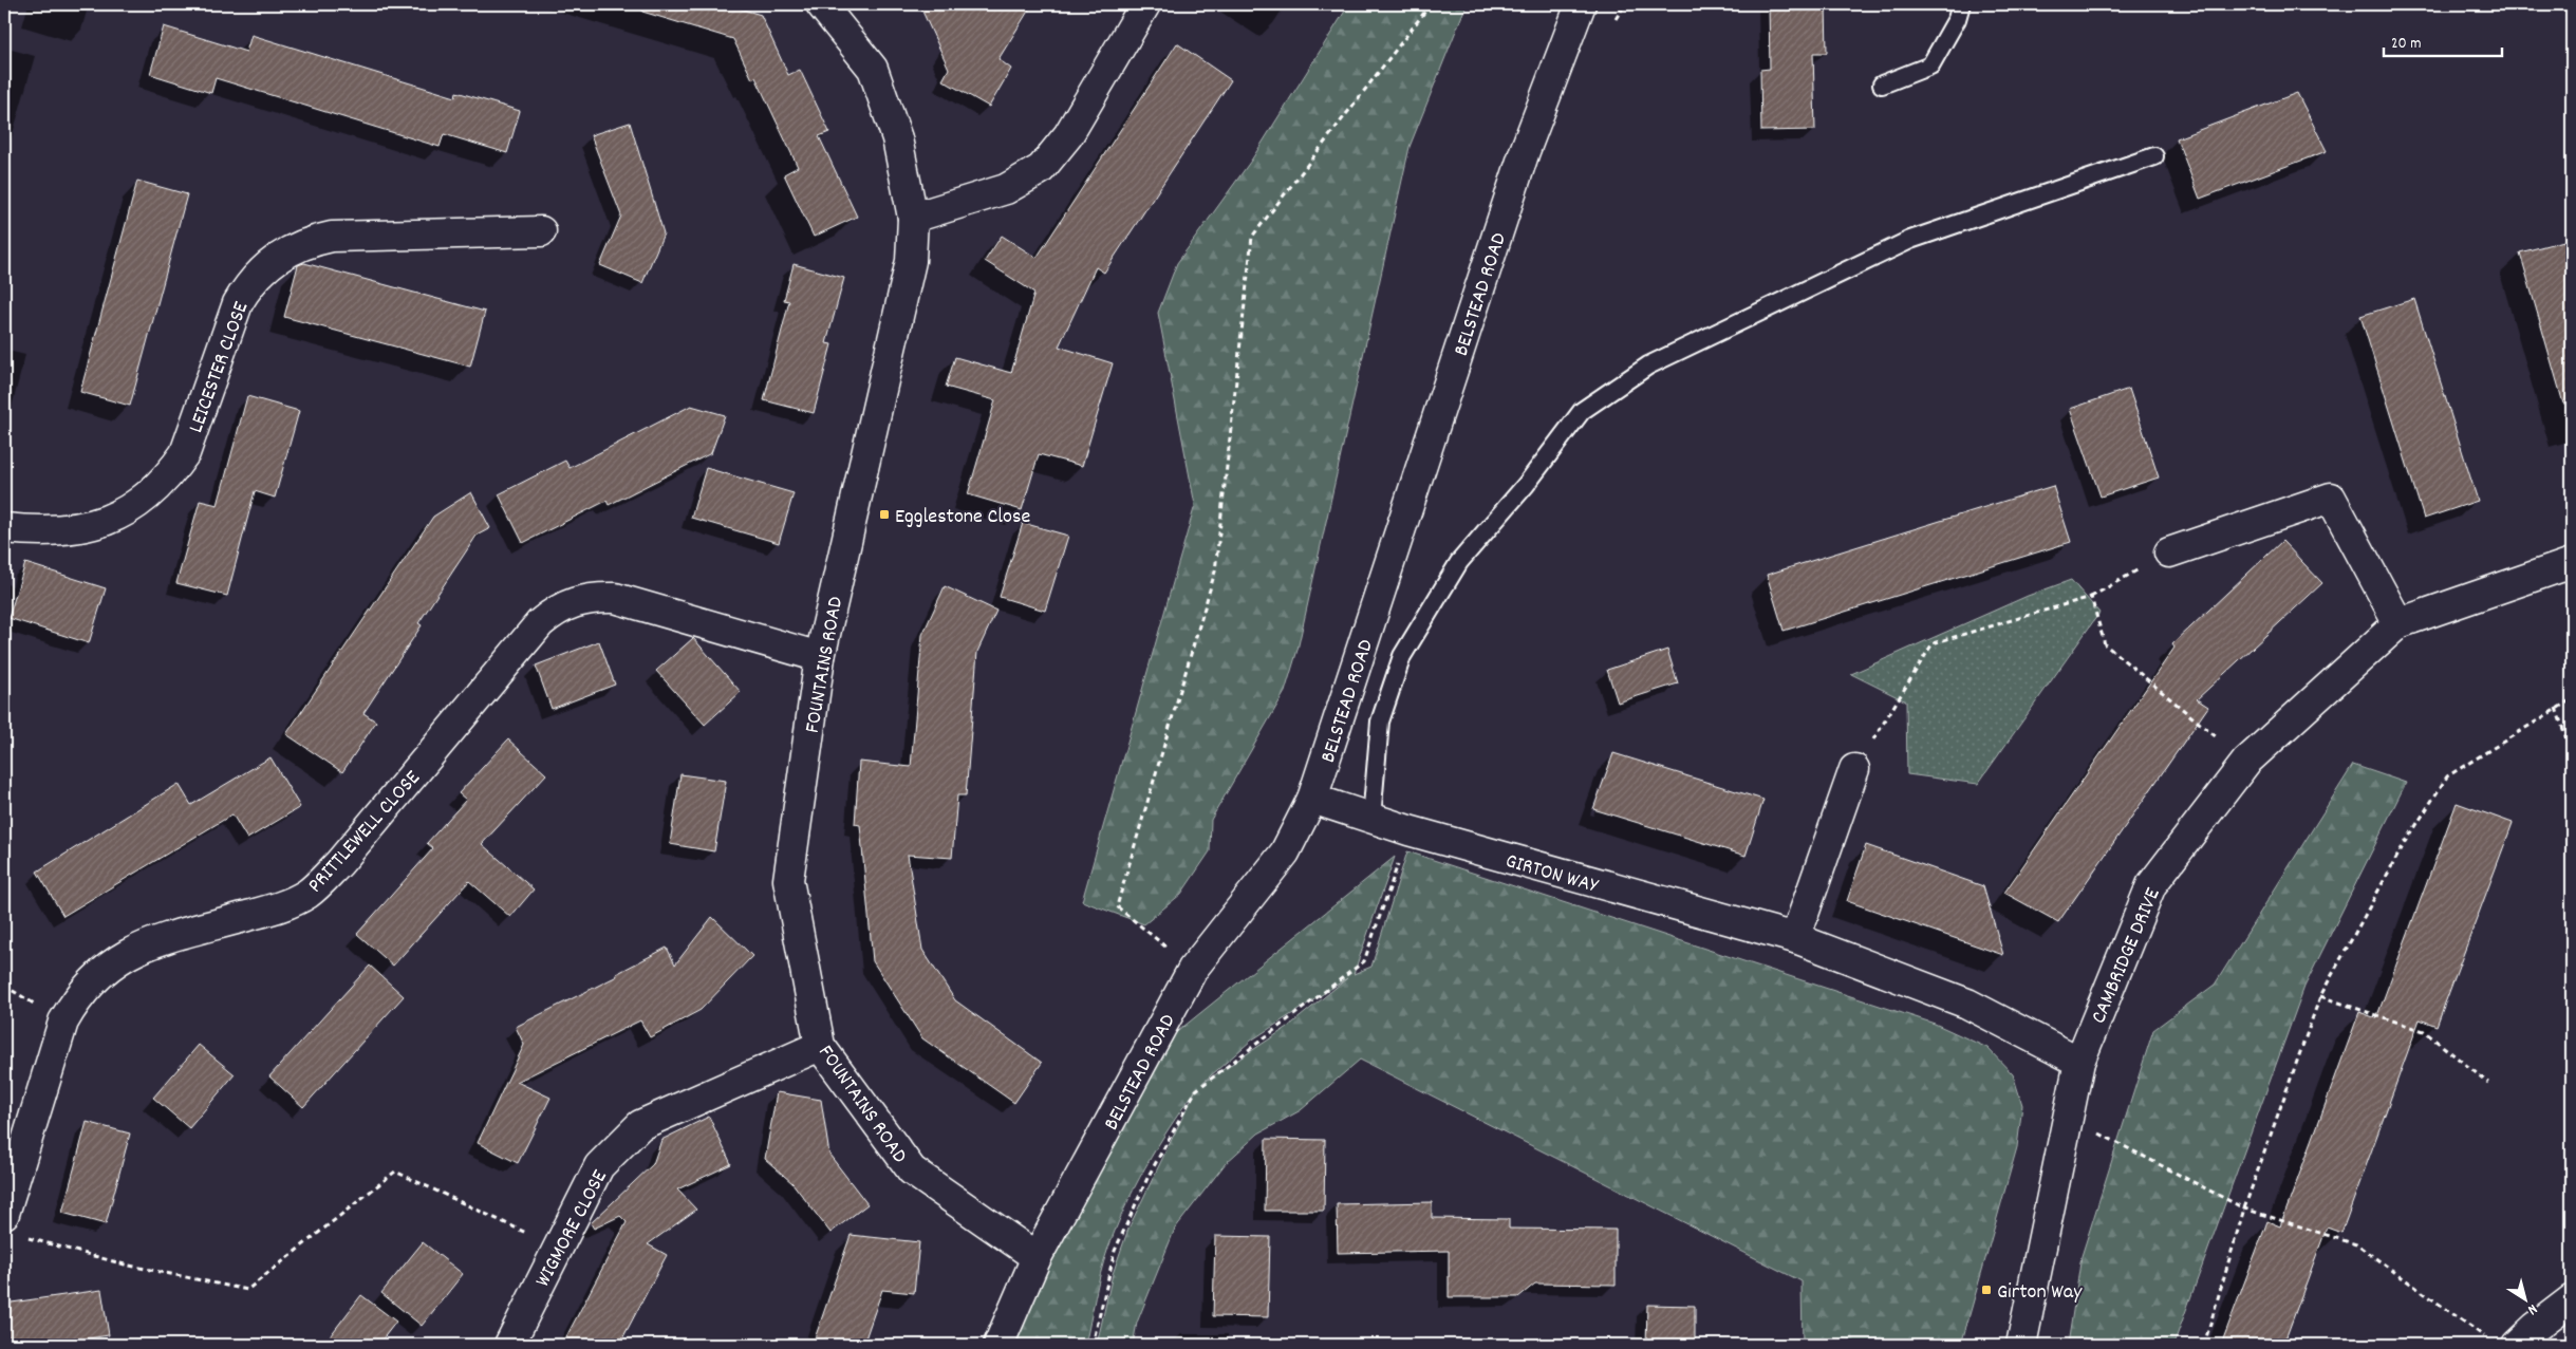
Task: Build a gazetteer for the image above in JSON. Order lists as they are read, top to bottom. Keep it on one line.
{"streets":{"street":["BELSTEAD ROAD","LEICESTER CLOSE","FOUNTAINS ROAD","PRITTLEWELL CLOSE","GIRTON WAY","CAMBRIDGE DRIVE","WIGMORE CLOSE"]},"crossings":[["BELSTEAD ROAD","FOUNTAINS ROAD"],["BELSTEAD ROAD","GIRTON WAY"],["FOUNTAINS ROAD","PRITTLEWELL CLOSE"],["FOUNTAINS ROAD","WIGMORE CLOSE"],["GIRTON WAY","CAMBRIDGE DRIVE"]],"places":{"transit":["Egglestone Close","Girton Way"]},"scale_bar":"20 m","north":"bottom right"}
